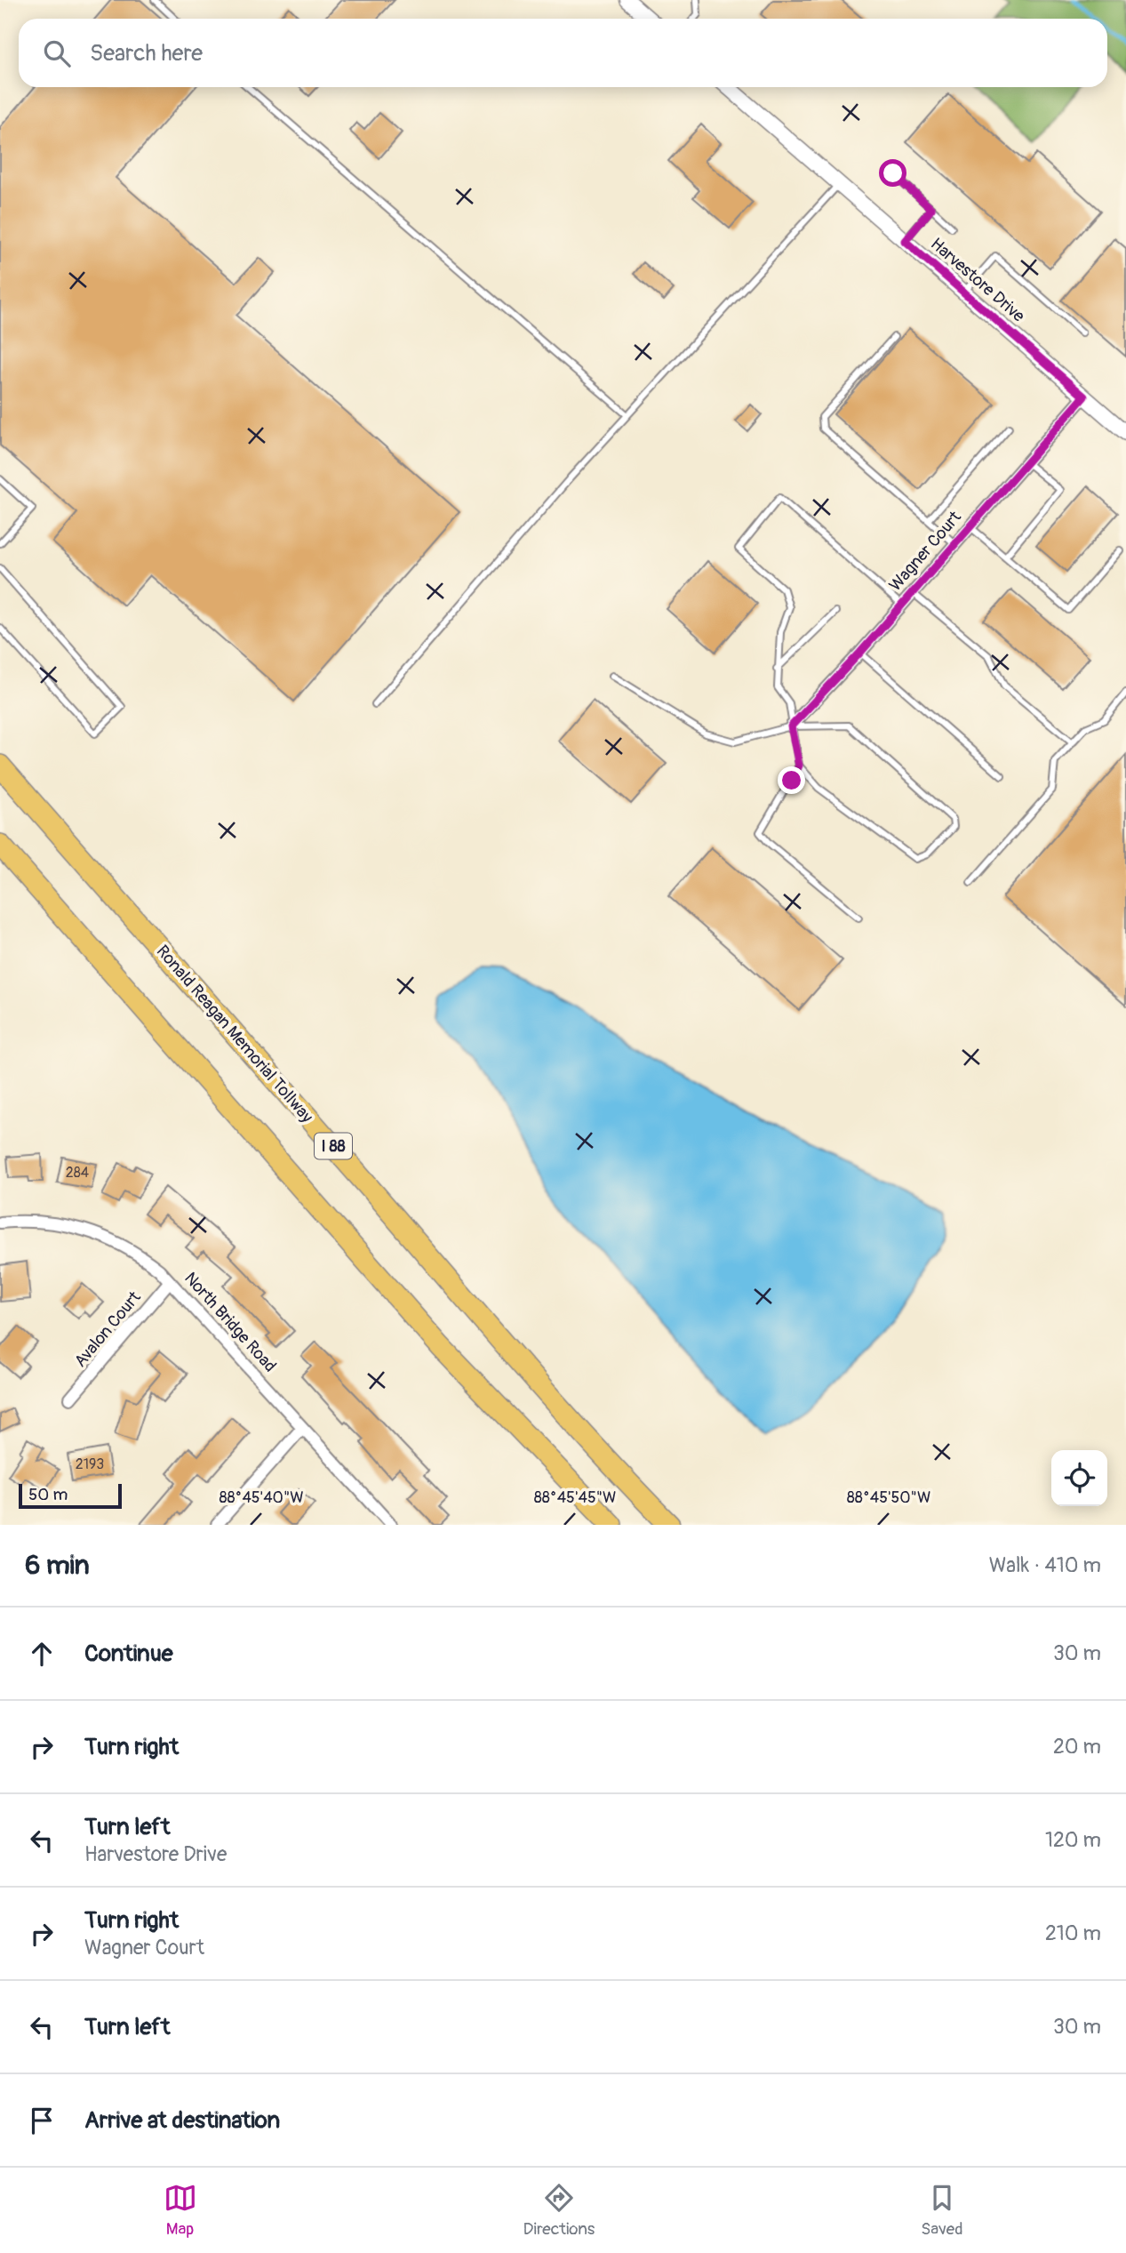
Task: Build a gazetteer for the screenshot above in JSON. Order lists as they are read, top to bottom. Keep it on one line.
{"streets":{"highway":["Ronald Reagan Memorial Tollway","I 88"],"street":["Harvestore Drive","Wagner Court","North Bridge Road","Avalon Court"]},"crossings":[["Harvestore Drive","Wagner Court"],["North Bridge Road","Avalon Court"]],"house_numbers":["284","2193"],"scale_bar":"50 m","page":{"search":"Search here","scale":"50 m","heading":["6 min","Walk · 410 m"],"list":[["Continue","30 m"],["Turn right","20 m"],["Turn left","Harvestore Drive","120 m"],["Turn right","Wagner Court","210 m"],["Turn left","30 m"],"Arrive at destination"],"nav":["Map","Directions","Saved"]},"coordinates":["88°45'40\"W","88°45'45\"W","88°45'50\"W"]}
